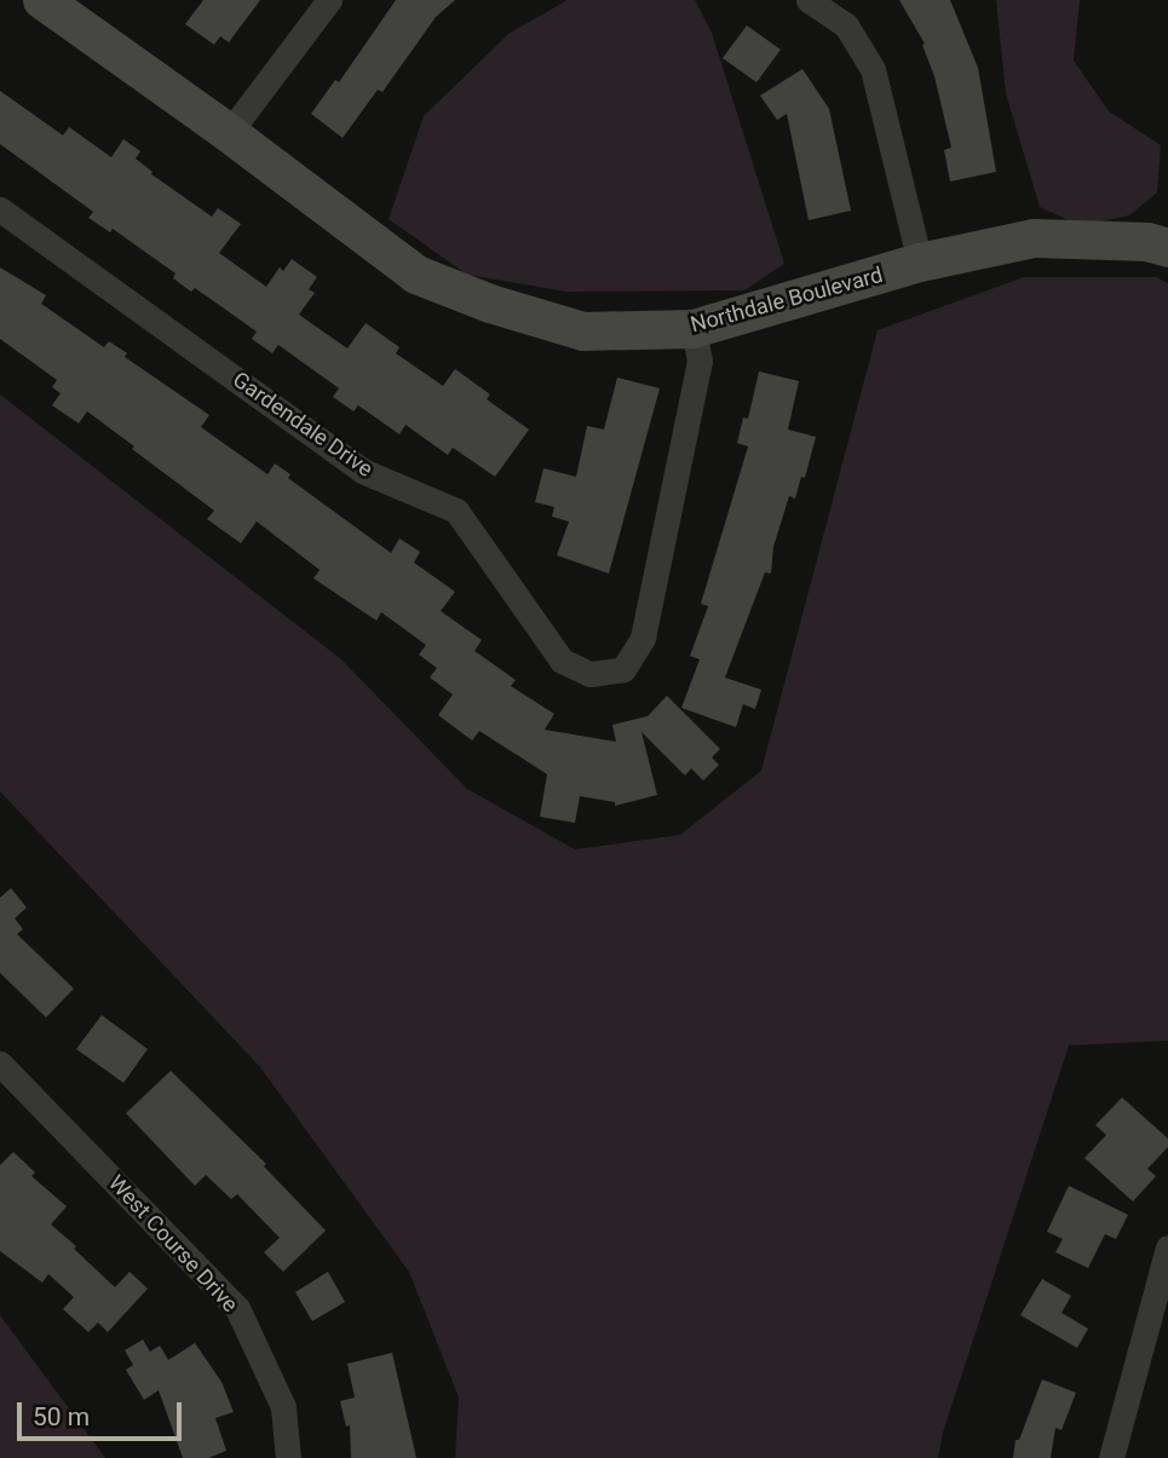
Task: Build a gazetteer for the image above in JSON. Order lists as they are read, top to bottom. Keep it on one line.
{"streets":{"street":["Northdale Boulevard","Gardendale Drive","West Course Drive"]},"crossings":[["Northdale Boulevard","Gardendale Drive"]],"scale_bar":"50 m"}
